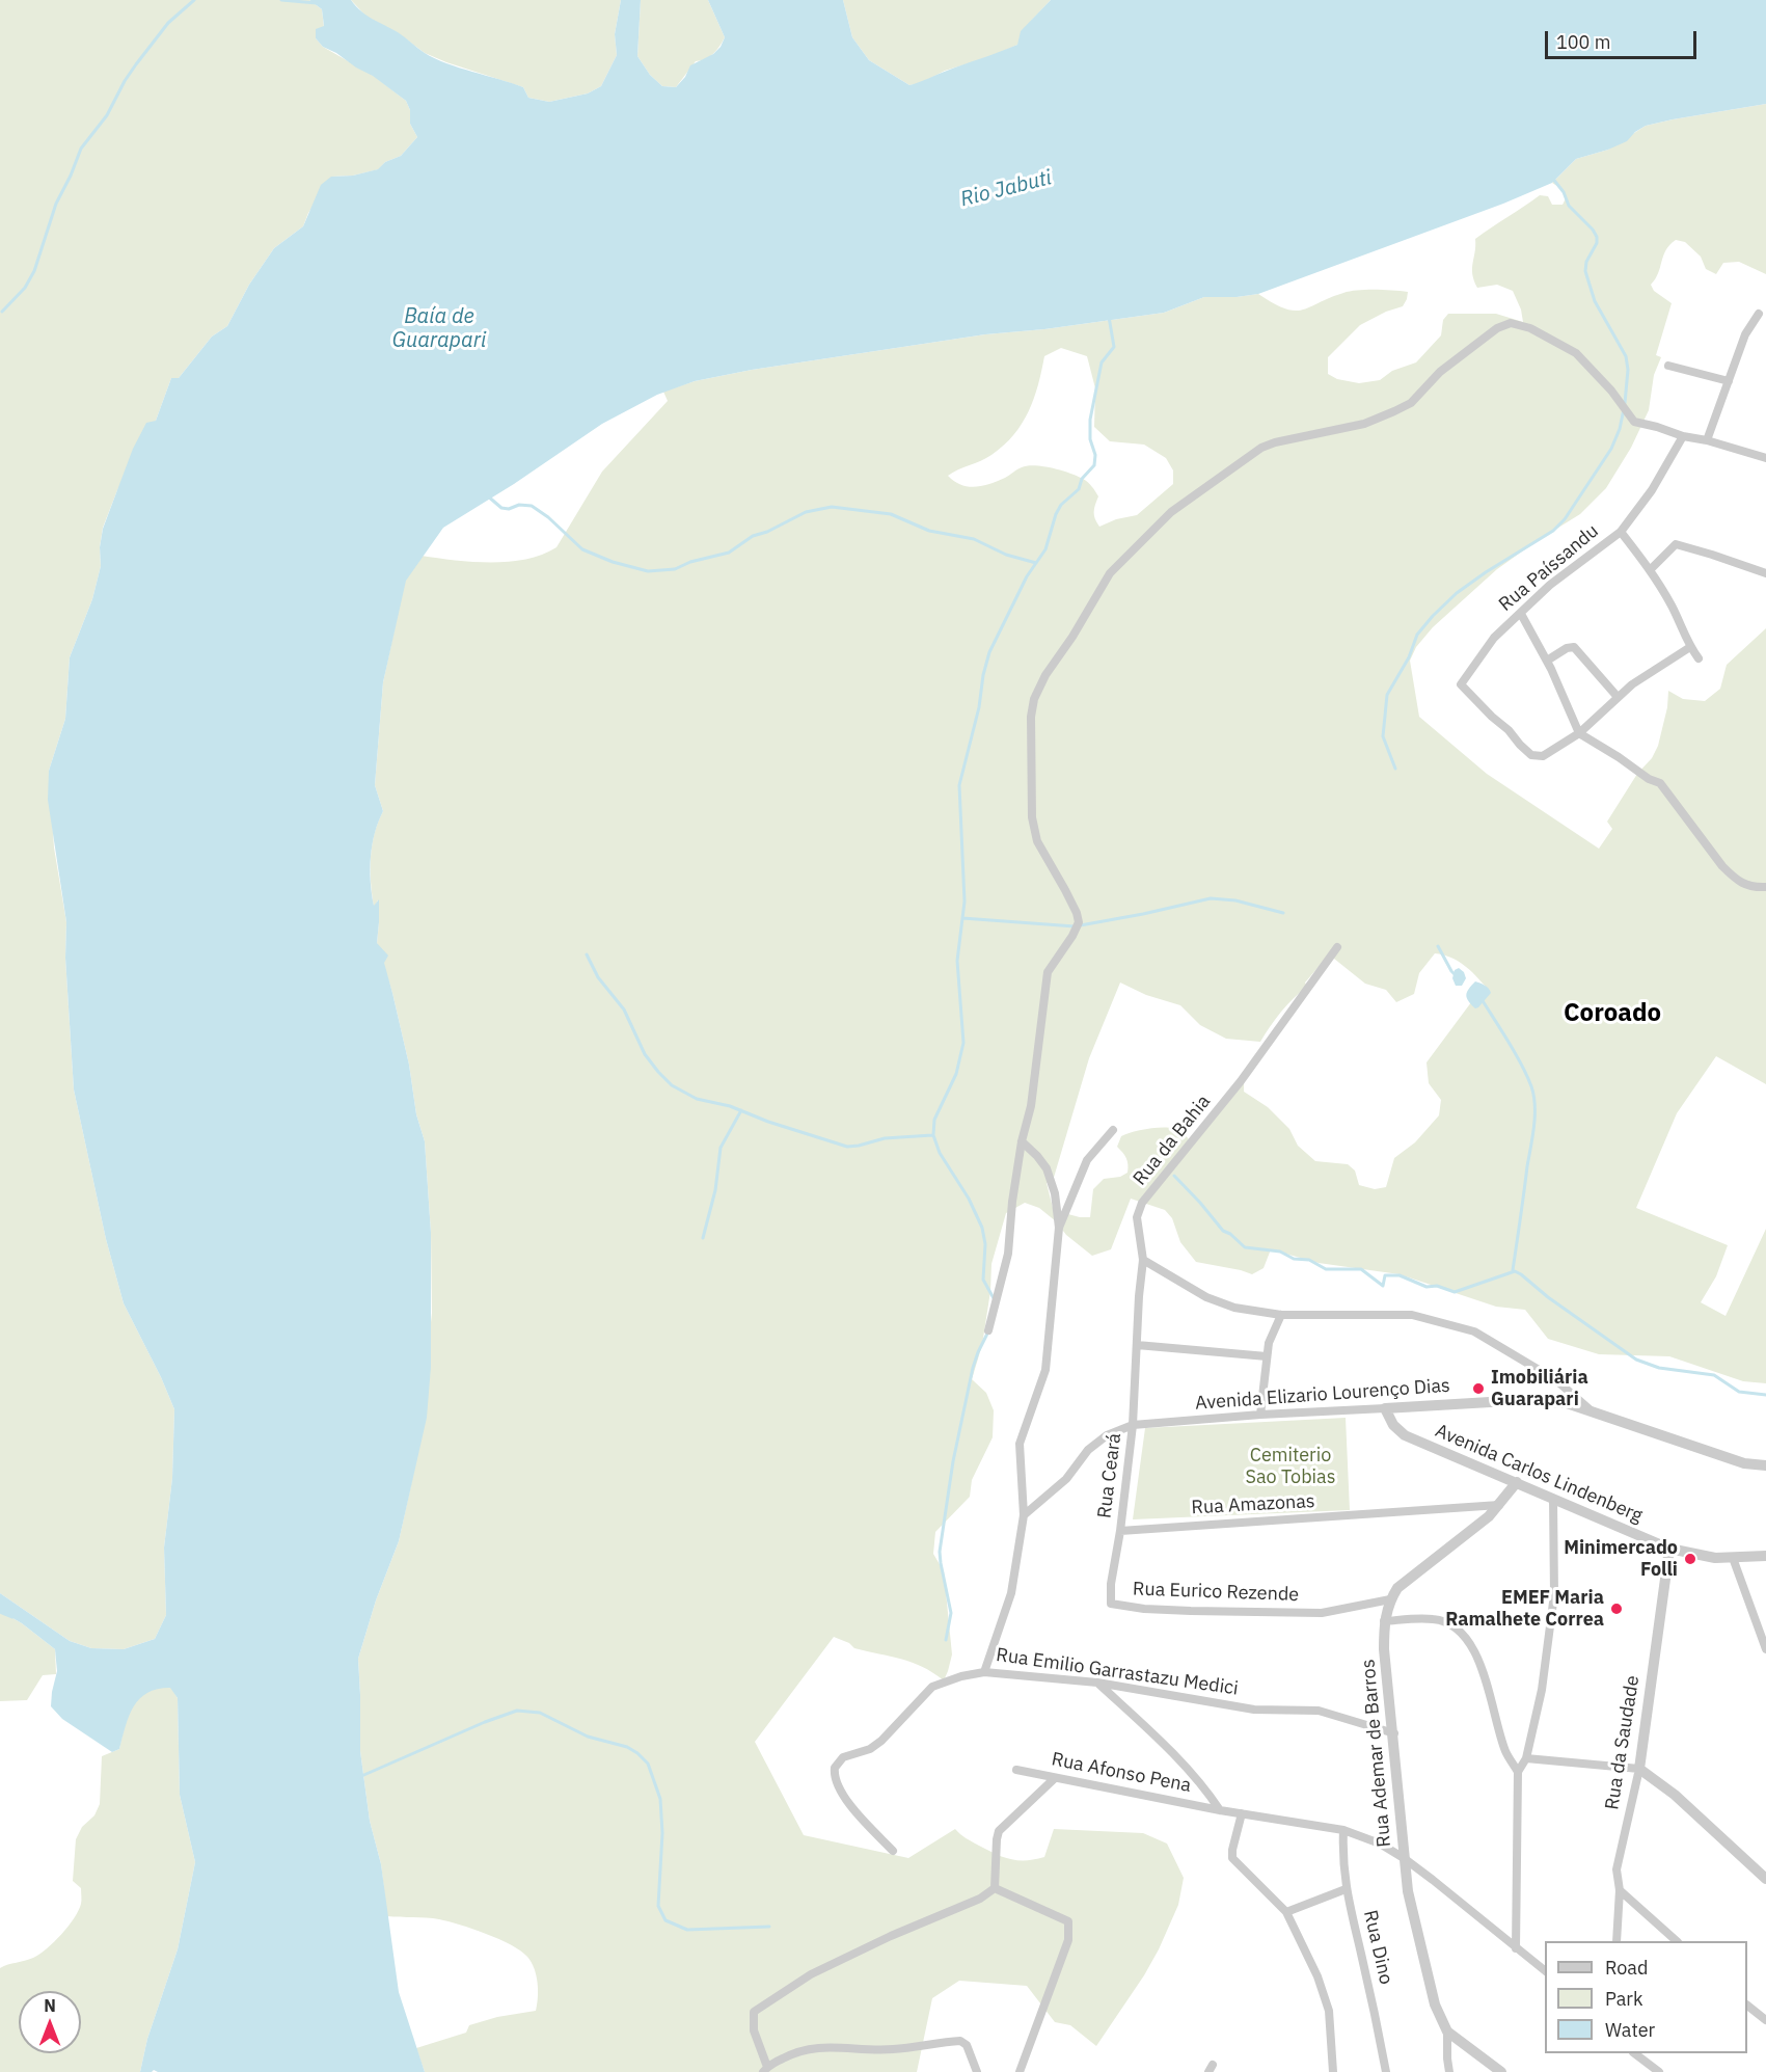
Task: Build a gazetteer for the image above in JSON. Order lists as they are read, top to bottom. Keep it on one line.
{"streets":{"street":["Rua Paíssandu","Rua da Bahia","Avenida Elizario Lourenço Dias","Avenida Carlos Lindenberg","Rua Ceará","Rua Amazonas","Rua Eurico Rezende","Rua Emilio Garrastazu Medici","Rua da Saudade","Rua Ademar de Barros","Rua Afonso Pena","Rua Dino"]},"crossings":[["Rua da Bahia","Avenida Elizario Lourenço Dias"],["Rua da Bahia","Rua Ceará"],["Avenida Elizario Lourenço Dias","Avenida Carlos Lindenberg"],["Avenida Elizario Lourenço Dias","Rua Ceará"],["Avenida Elizario Lourenço Dias","Rua Emilio Garrastazu Medici"],["Avenida Carlos Lindenberg","Rua da Saudade"],["Avenida Carlos Lindenberg","Rua Ademar de Barros"],["Rua Ceará","Rua Amazonas"],["Rua Ceará","Rua Eurico Rezende"],["Rua Amazonas","Rua Eurico Rezende"],["Rua Amazonas","Rua Ademar de Barros"],["Rua Eurico Rezende","Rua Ademar de Barros"],["Rua Emilio Garrastazu Medici","Rua Ademar de Barros"],["Rua Emilio Garrastazu Medici","Rua Afonso Pena"],["Rua Ademar de Barros","Rua Afonso Pena"],["Rua Afonso Pena","Rua Dino"]],"districts":["Coroado"],"water":["Rio Jabuti","Baía de Guarapari"],"parks":["Cemiterio Sao Tobias"],"places":["Imobiliária Guarapari","Minimercado Folli","EMEF Maria Ramalhete Correa"],"legend":["Road","Park","Water"],"scale_bar":"100 m","north":"top"}
